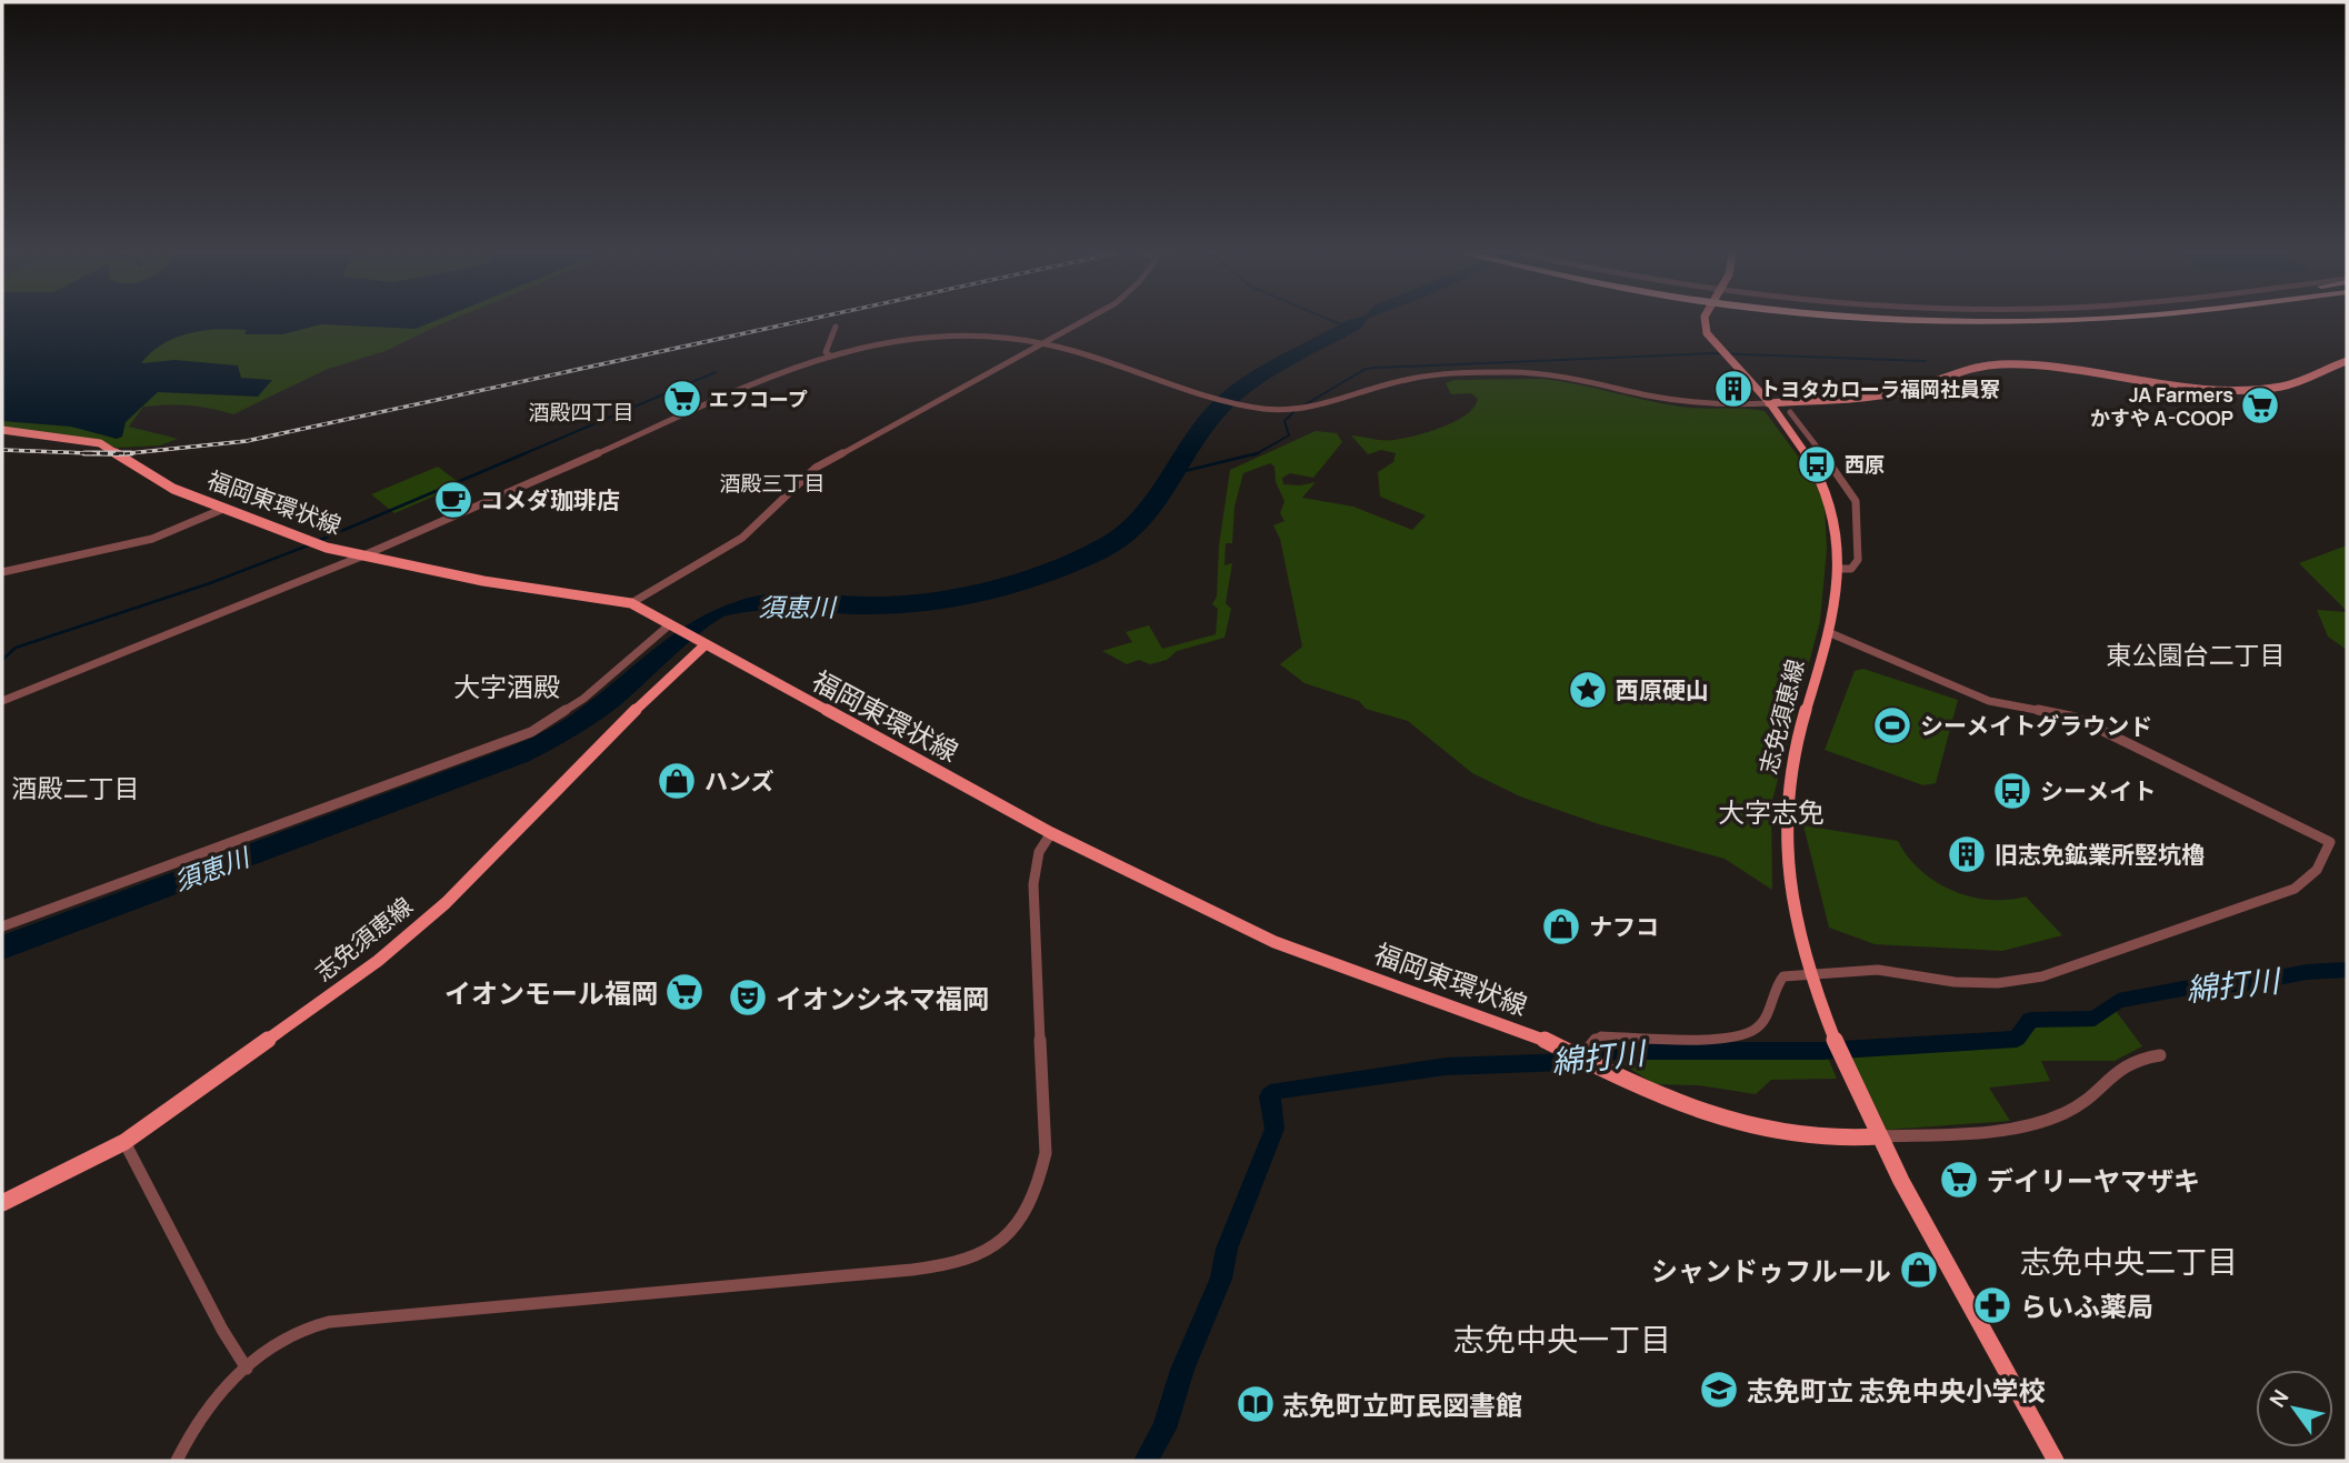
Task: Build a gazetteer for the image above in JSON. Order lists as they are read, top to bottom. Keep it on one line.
{"streets":{"main road":["福岡東環状線","志免須恵線"]},"crossings":[["福岡東環状線","志免須恵線"]],"districts":["酒殿四丁目","酒殿三丁目","東公園台二丁目","大字酒殿","酒殿二丁目","大字志免","志免中央二丁目","志免中央一丁目"],"water":["須恵川","綿打川"],"places":{"building":["トヨタカローラ福岡社員寮","旧志免鉱業所竪坑櫓"],"supermarket":["エフコープ","JA Farmers かすや A-COOP","イオンモール福岡","デイリーヤマザキ"],"bus stop":["西原","シーメイト"],"cafe":["コメダ珈琲店"],"place":["西原硬山"],"sports":["シーメイトグラウンド"],"shop":["ハンズ","ナフコ","シャンドゥフルール"],"theatre":["イオンシネマ福岡"],"pharmacy":["らいふ薬局"],"school or university":["志免町立 志免中央小学校"],"library":["志免町立町民図書館"]},"north":"top left"}
